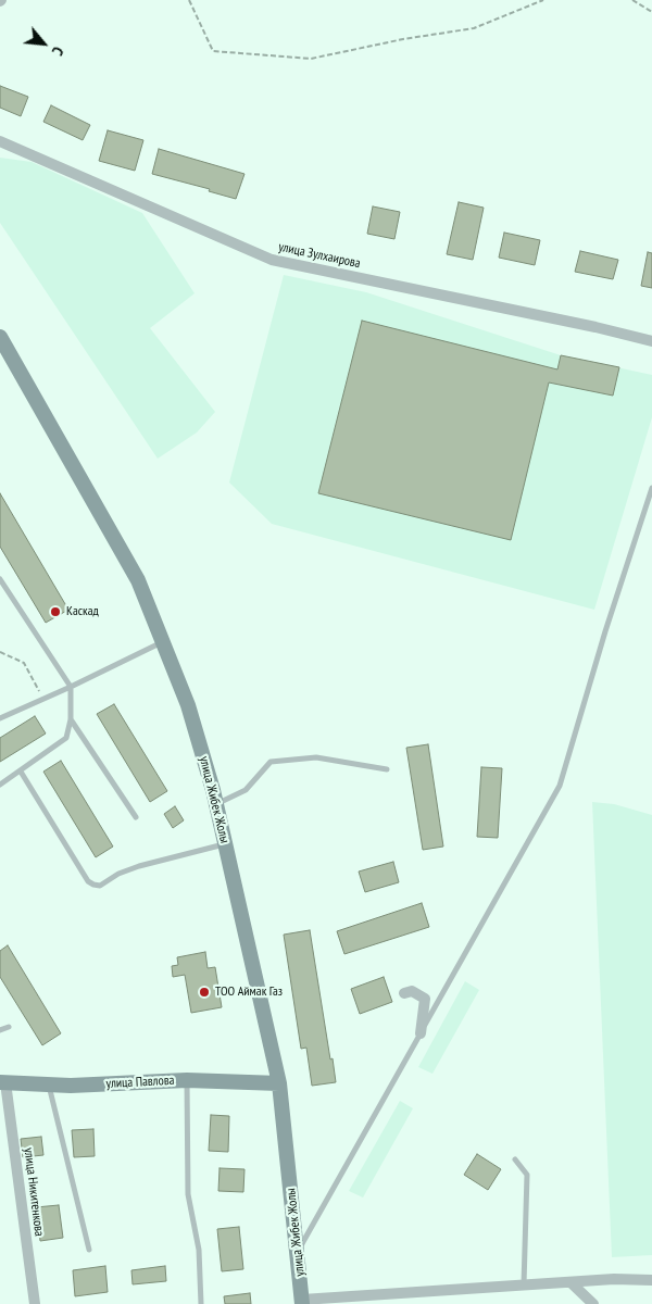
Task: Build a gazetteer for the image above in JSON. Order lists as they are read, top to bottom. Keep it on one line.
{"streets":{"street":["улица Зулхаирова","улица Жибек Жолы","улица Павлова","улица Никитенкова"]},"crossings":[["улица Жибек Жолы","улица Павлова"],["улица Павлова","улица Никитенкова"]],"places":["Каскад","ТОО Аймак Газ"],"north":"bottom right"}
